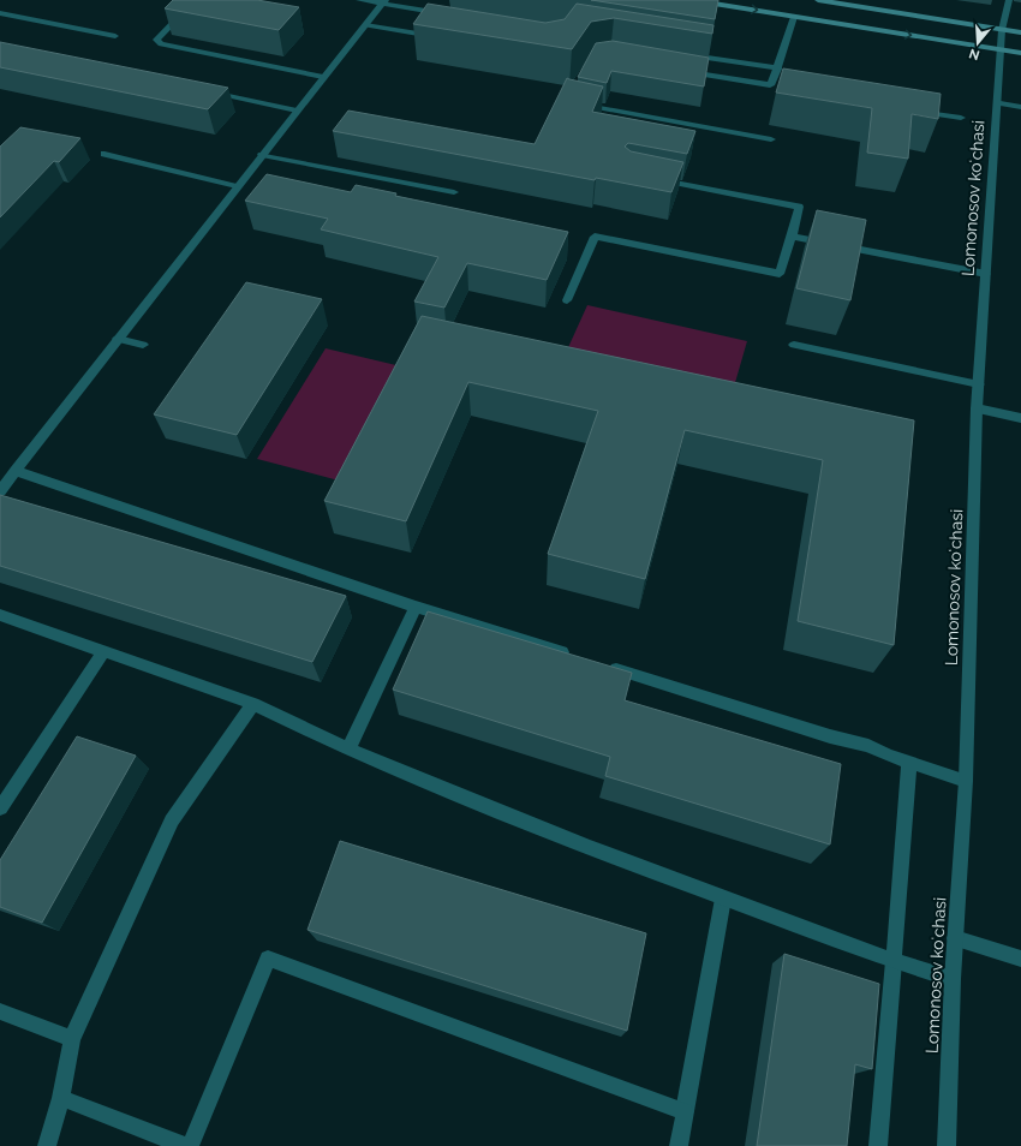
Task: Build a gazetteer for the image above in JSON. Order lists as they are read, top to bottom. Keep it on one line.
{"streets":{"street":["Lomonosov koʻchasi"]},"north":"bottom"}
